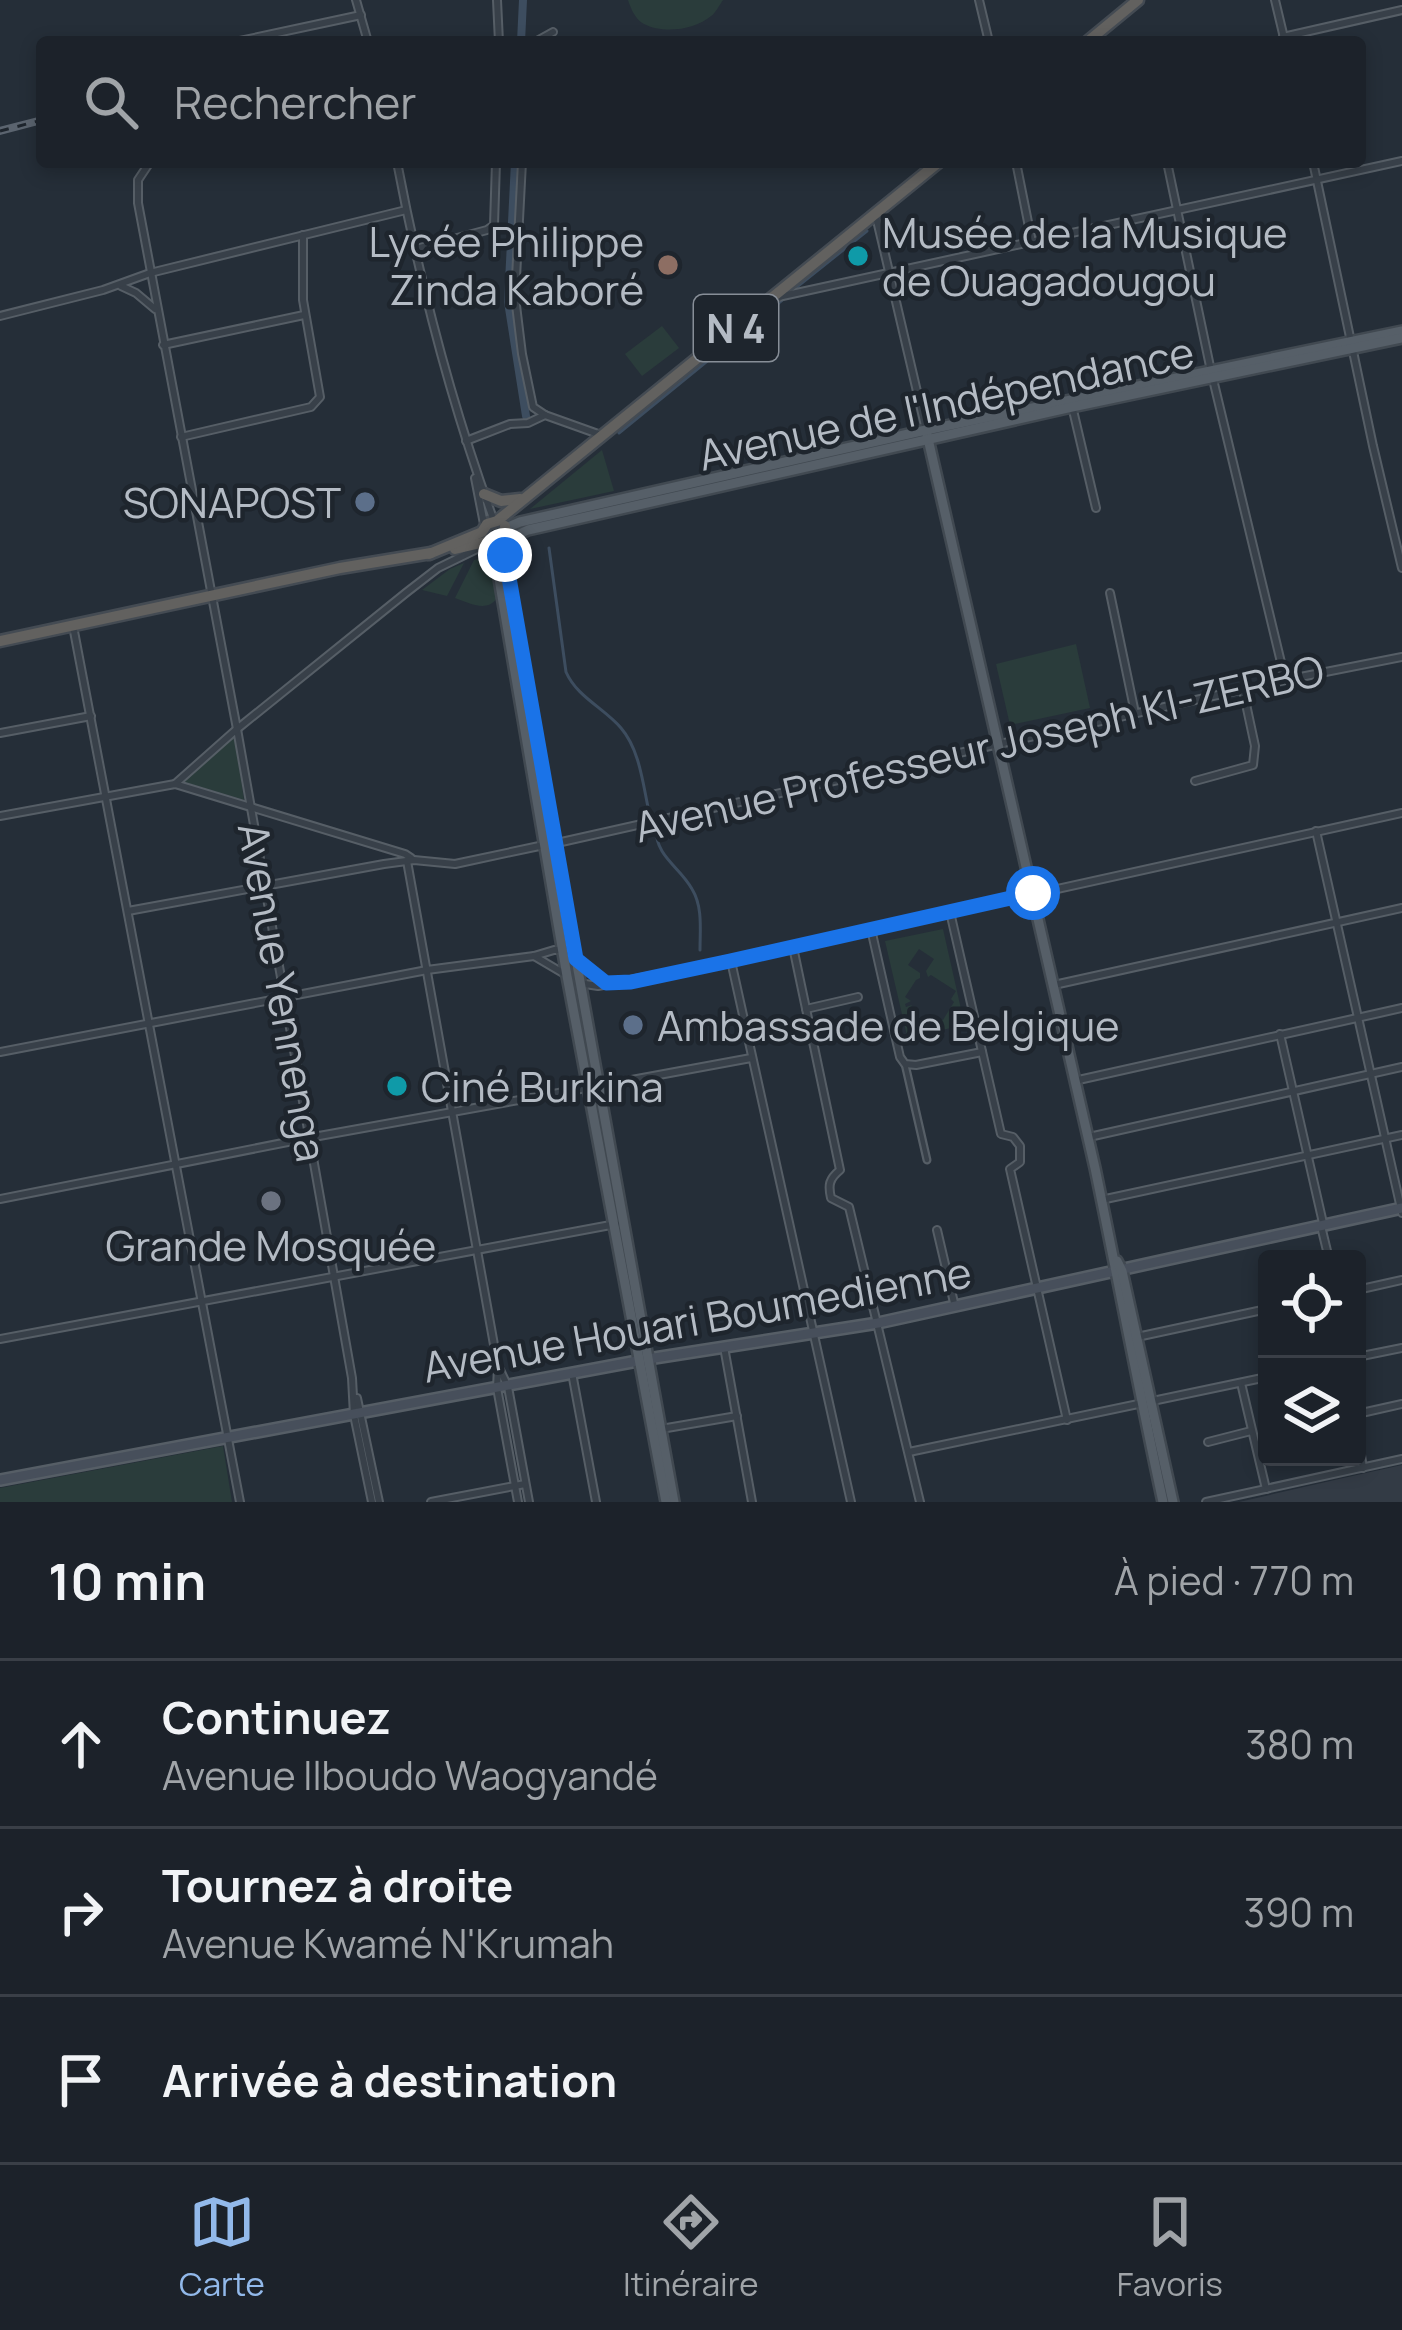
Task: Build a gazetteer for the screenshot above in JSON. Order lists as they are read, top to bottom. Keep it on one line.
{"streets":{"highway":["N 4"],"main road":["Avenue de l'Indépendance","Avenue Houari Boumedienne"],"street":["Avenue Professeur Joseph KI-ZERBO","Avenue Yennenga"]},"crossings":[["N 4","Avenue de l'Indépendance"],["Avenue Yennenga","Avenue Houari Boumedienne"]],"places":["Musée de la Musique de Ouagadougou","Lycée Philippe Zinda Kaboré","SONAPOST","Ambassade de Belgique","Ciné Burkina","Grande Mosquée"],"page":{"search":"Rechercher","heading":["10 min","À pied · 770 m"],"list":[["Continuez","Avenue Ilboudo Waogyandé","380 m"],["Tournez à droite","Avenue Kwamé N'Krumah","390 m"],"Arrivée à destination"],"nav":["Carte","Itinéraire","Favoris"]}}
